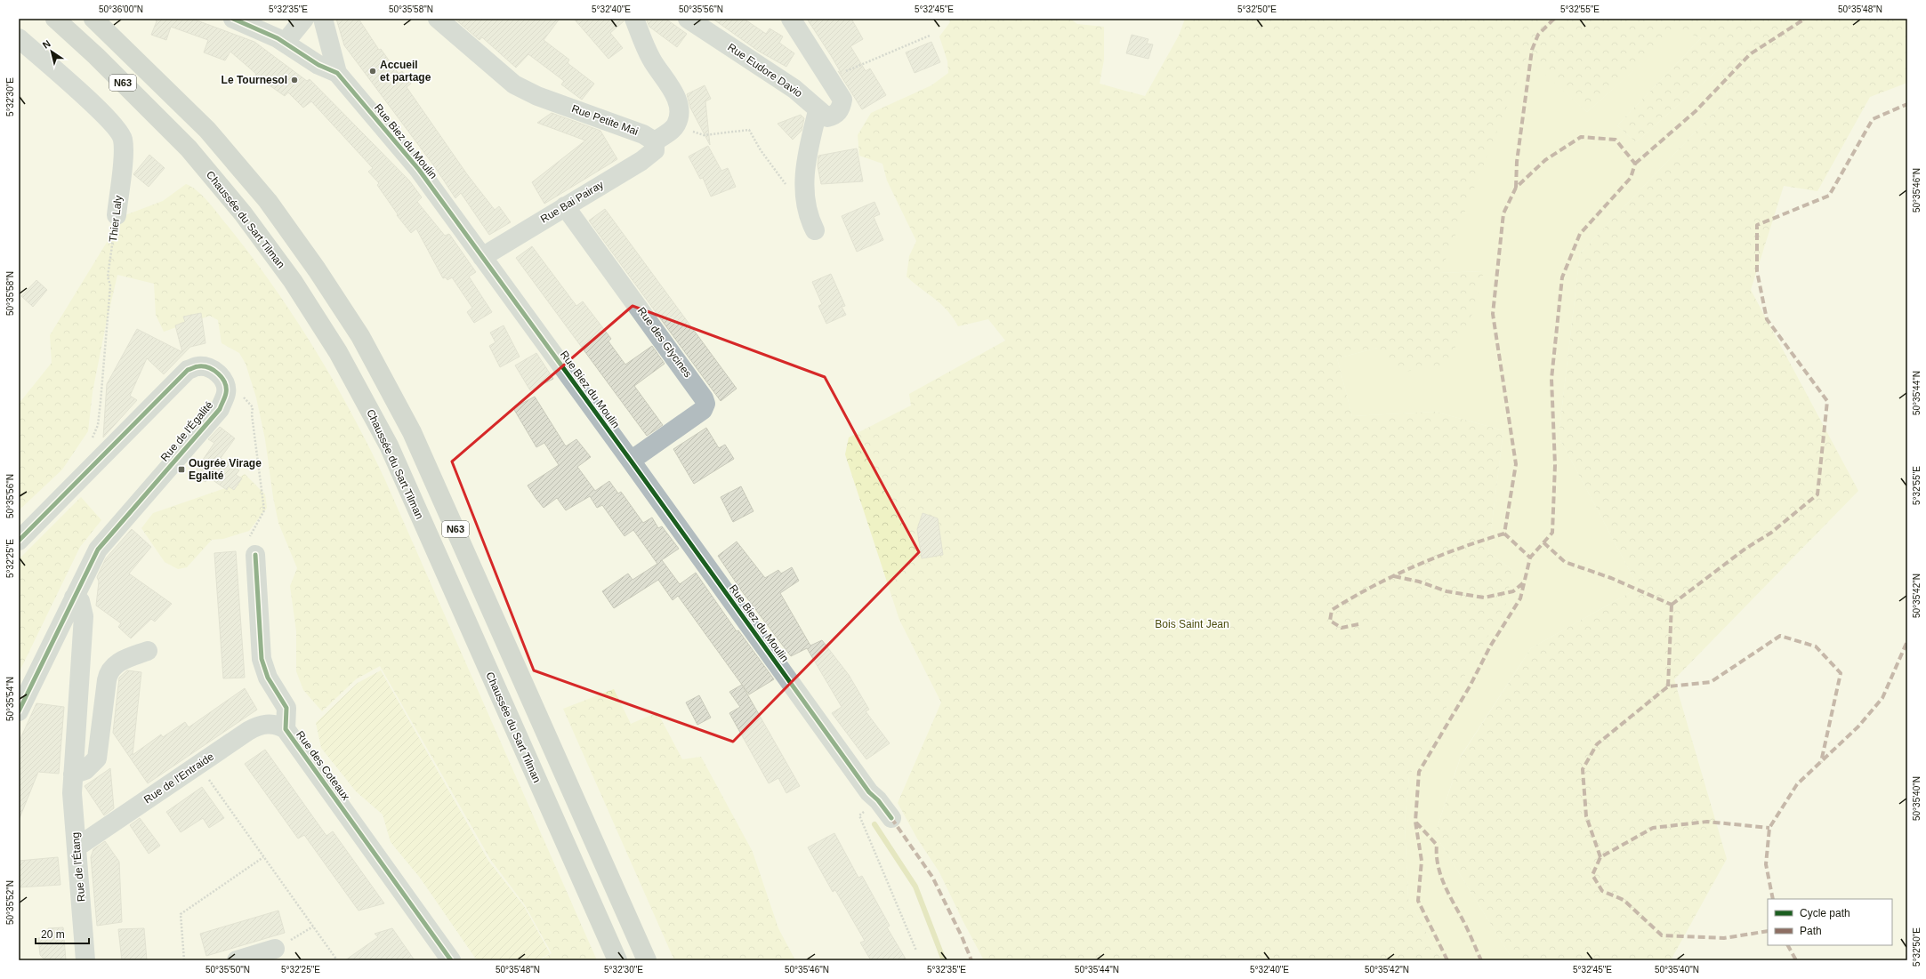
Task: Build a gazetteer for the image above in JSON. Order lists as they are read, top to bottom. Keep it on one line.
{"streets":{"highway":["N63","Chaussée du Sart Tilman"],"street":["Rue Eudore Davio","Rue Petite Mai","Rue Biez du Moulin","Rue Bai Pairay","Thier Laly","Rue des Glycines","Rue de l'Égalité","Rue des Coteaux","Rue de l'Entraide","Rue de l'Étang"]},"crossings":[["Rue Petite Mai","Rue Bai Pairay"],["Rue Biez du Moulin","Rue Bai Pairay"],["Rue Biez du Moulin","Rue des Glycines"],["Rue Bai Pairay","Rue des Glycines"],["Rue de l'Égalité","Rue de l'Étang"],["Rue des Coteaux","Rue de l'Entraide"],["Rue de l'Entraide","Rue de l'Étang"]],"parks":["Bois Saint Jean"],"places":{"other":["Accueil et partage","Le Tournesol"],"transit":["Ougrée Virage Egalité"]},"legend":["Cycle path","Path"],"scale_bar":"20 m","north":"top left","coordinates":["50°36'00\"N","5°32'35\"E","50°35'58\"N","5°32'40\"E","50°35'56\"N","5°32'45\"E","5°32'50\"E","5°32'55\"E","50°35'48\"N","5°32'30\"E","50°35'46\"N","50°35'44\"N","5°32'25\"E","50°35'42\"N","50°35'54\"N","50°35'40\"N","50°35'52\"N","50°35'50\"N"]}
